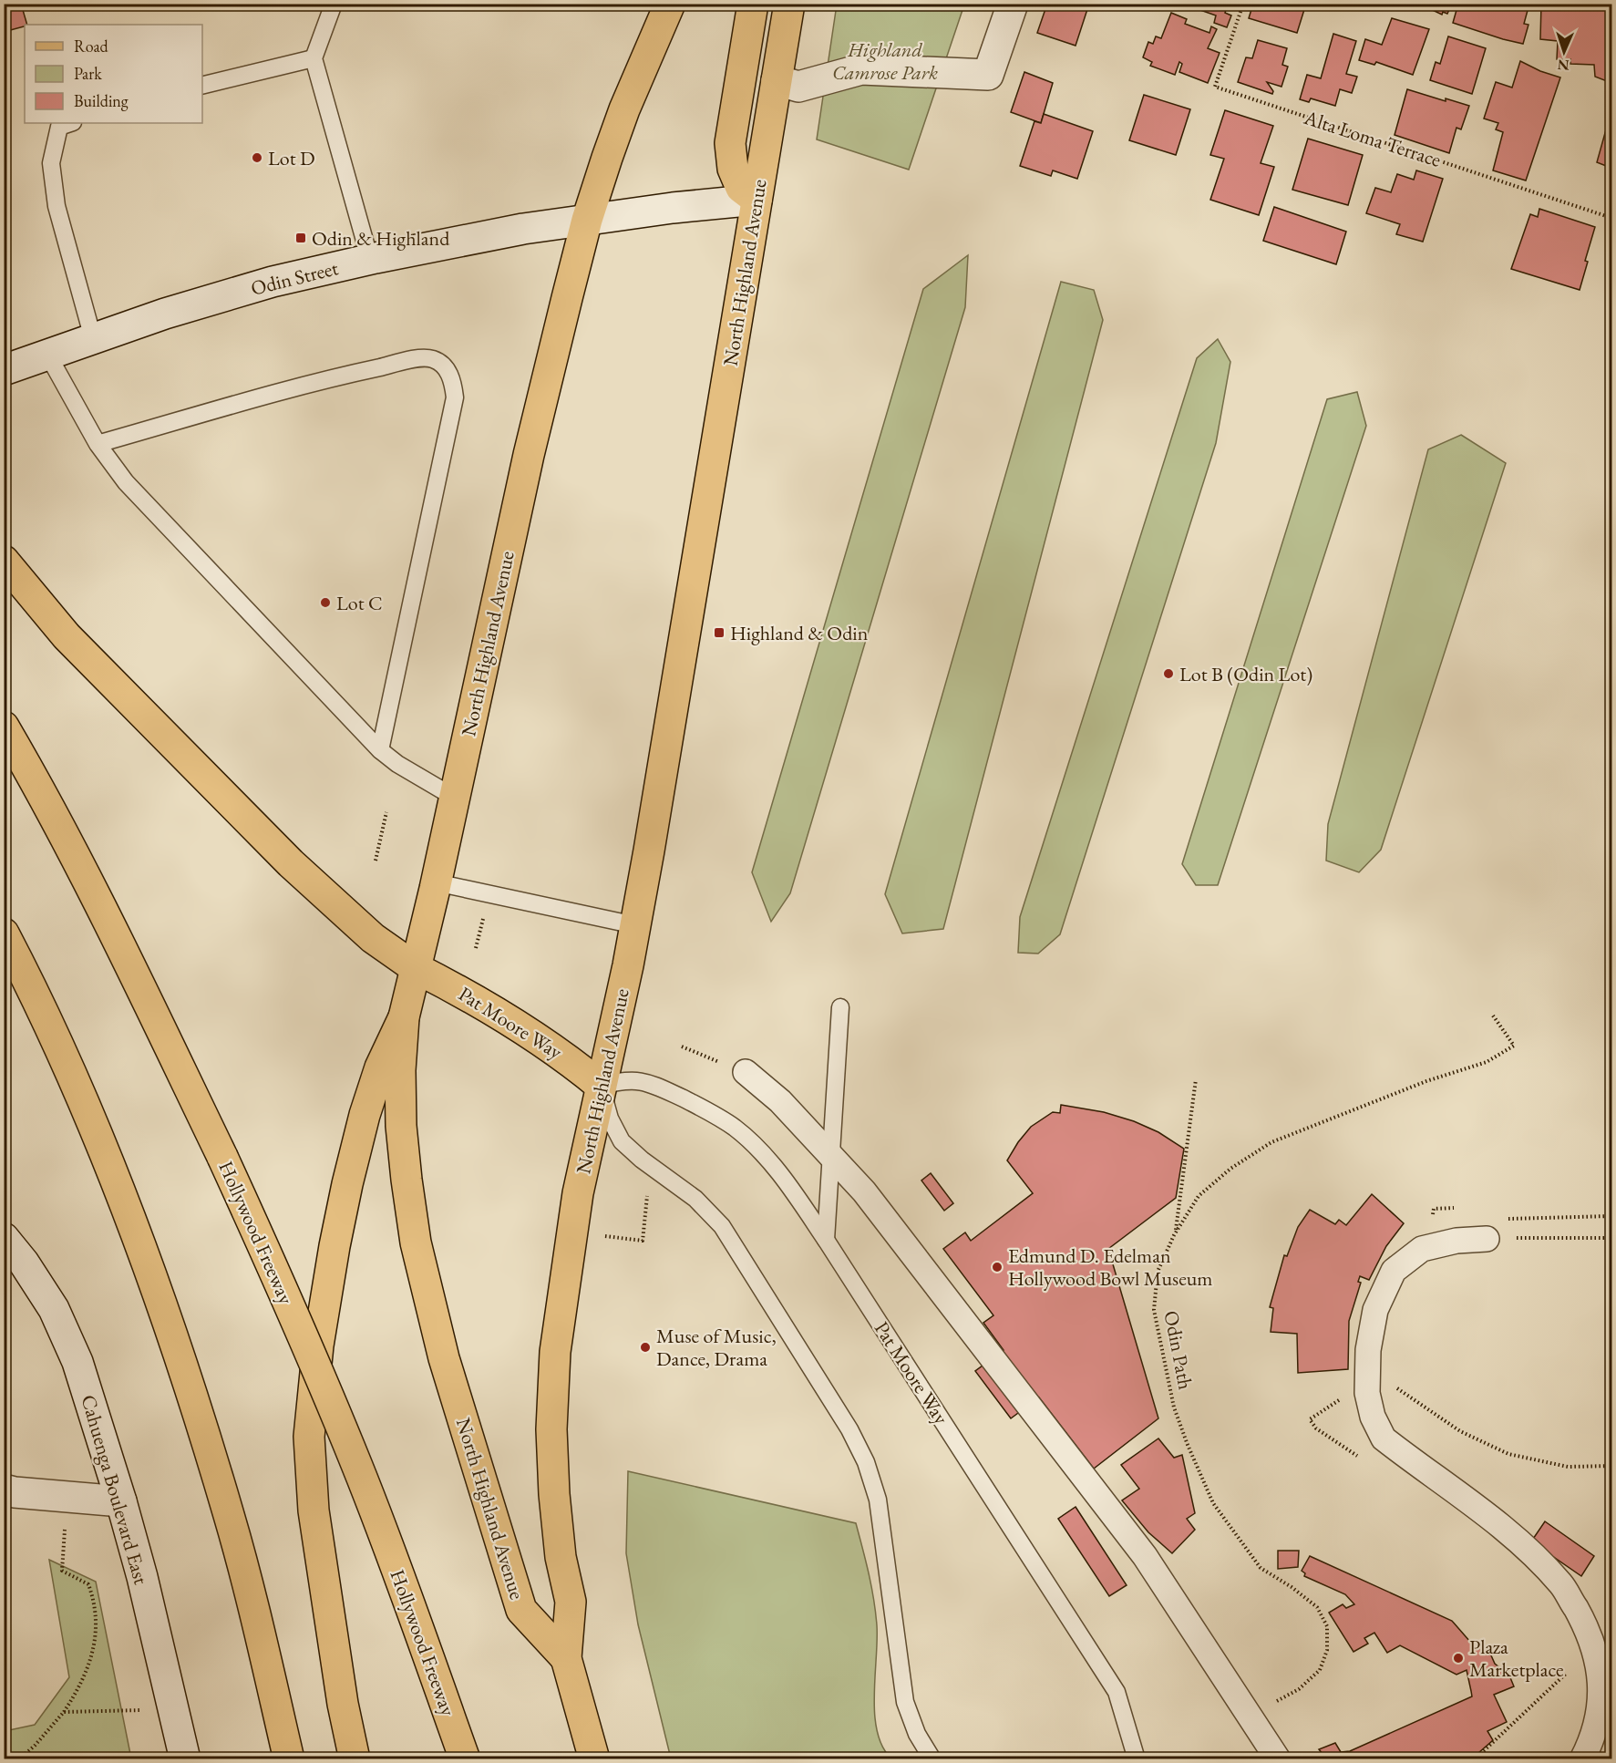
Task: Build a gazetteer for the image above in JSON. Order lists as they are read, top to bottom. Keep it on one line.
{"streets":{"main road":["North Highland Avenue","Odin Street","Pat Moore Way","Hollywood Freeway","Cahuenga Boulevard East"],"path":["Alta Loma Terrace","Odin Path"]},"crossings":[["North Highland Avenue","Odin Street"],["North Highland Avenue","Pat Moore Way"]],"parks":["Highland Camrose Park"],"places":{"other":["Lot D","Lot C","Lot B (Odin Lot)","Edmund D. Edelman Hollywood Bowl Museum","Muse of Music, Dance, Drama","Plaza Marketplace"],"transit":["Odin & Highland","Highland & Odin"]},"legend":["Road","Park","Building"],"north":"bottom"}
